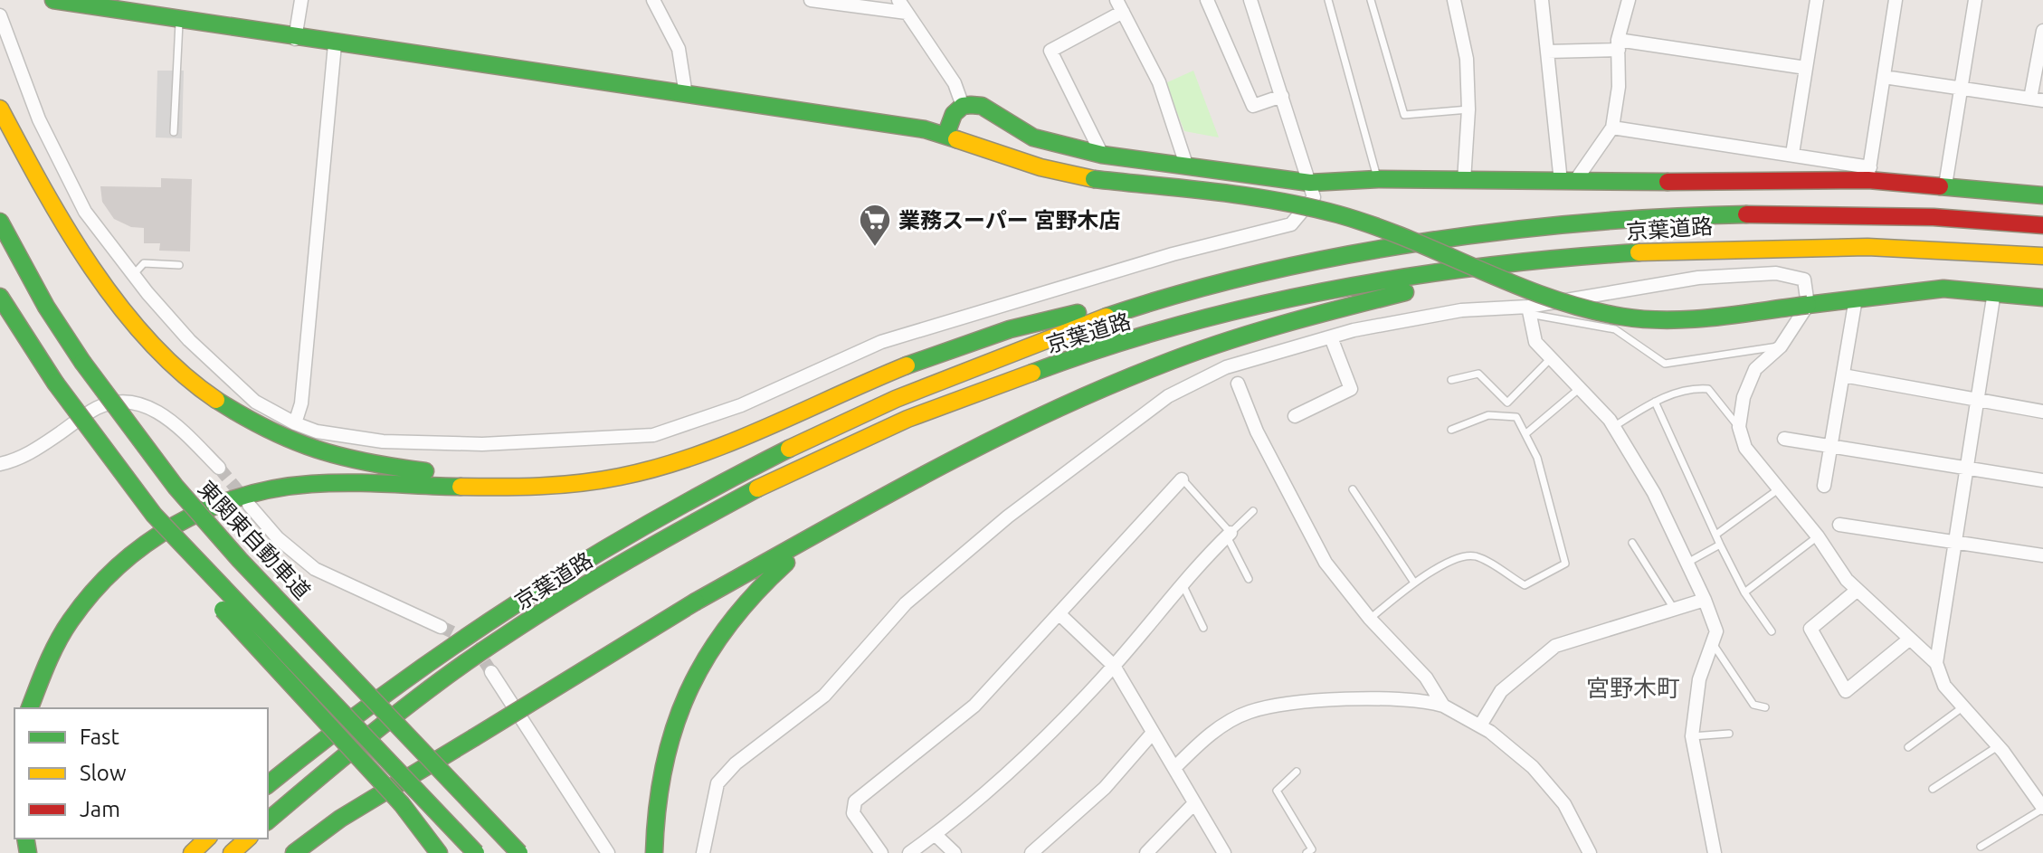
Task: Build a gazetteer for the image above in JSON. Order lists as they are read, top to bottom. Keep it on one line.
{"streets":{"main road":["京葉道路","東関東自動車道"]},"districts":["宮野木町"],"places":{"supermarket":["業務スーパー 宮野木店"]},"legend":["Fast","Slow","Jam"]}
